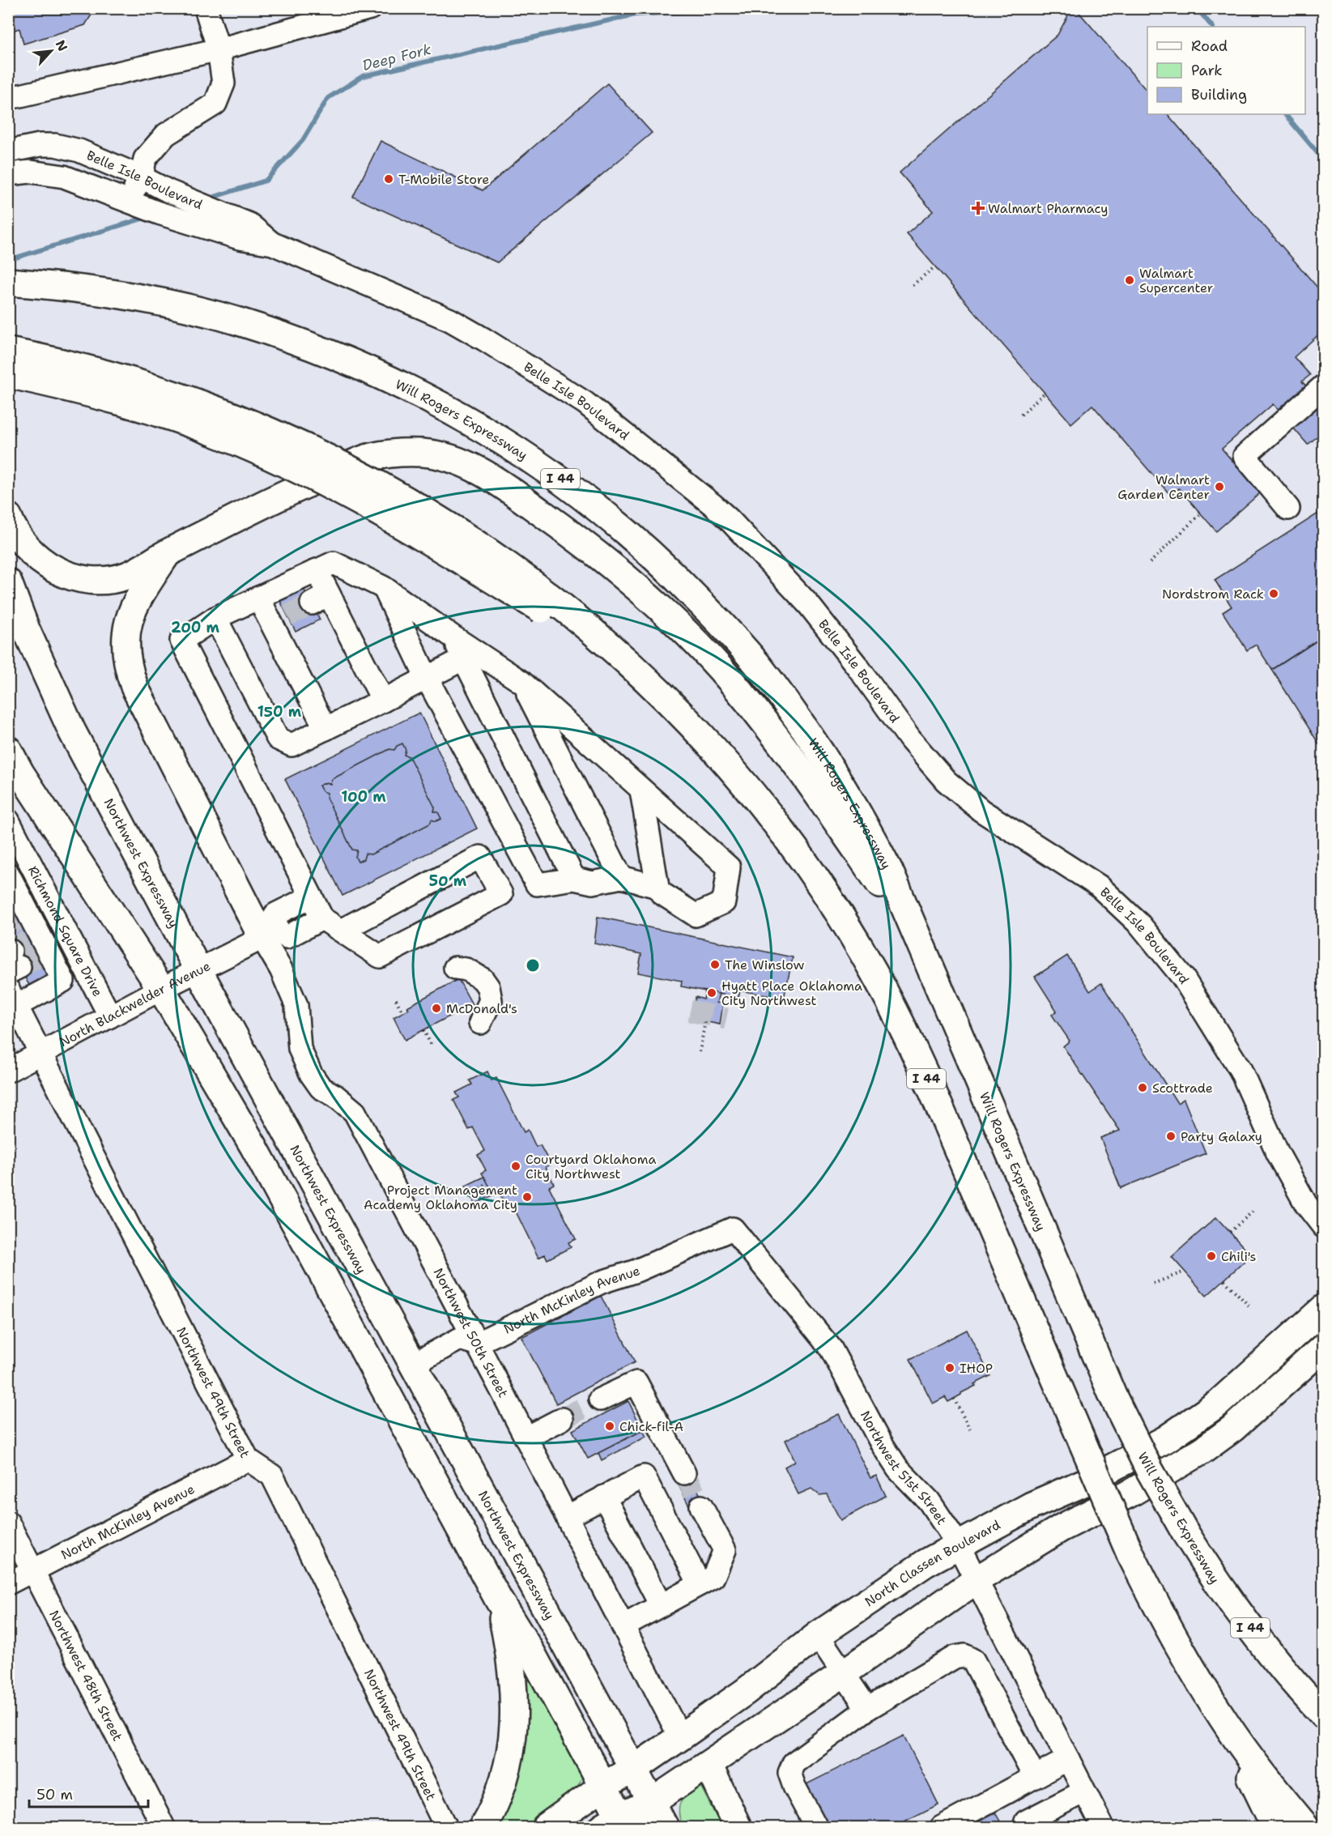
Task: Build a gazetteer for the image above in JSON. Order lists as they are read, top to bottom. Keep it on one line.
{"streets":{"main road":["Will Rogers Expressway","I 44","Northwest Expressway","North Classen Boulevard"],"street":["Belle Isle Boulevard","Richmond Square Drive","North Blackwelder Avenue","North McKinley Avenue","Northwest 50th Street","Northwest 49th Street","Northwest 51st Street","Northwest 48th Street"]},"crossings":[["Northwest Expressway","North Blackwelder Avenue"],["Northwest Expressway","North McKinley Avenue"],["Northwest Expressway","North Classen Boulevard"],["Richmond Square Drive","North Blackwelder Avenue"],["North Blackwelder Avenue","Northwest 50th Street"],["North Blackwelder Avenue","Northwest 49th Street"],["North McKinley Avenue","Northwest 50th Street"],["North McKinley Avenue","Northwest 49th Street"],["North McKinley Avenue","Northwest 51st Street"],["North McKinley Avenue","Northwest 48th Street"],["Northwest 50th Street","North Classen Boulevard"],["Northwest 51st Street","North Classen Boulevard"]],"water":["Deep Fork"],"places":{"other":["T-Mobile Store","Walmart Supercenter","Walmart Garden Center","Nordstrom Rack","The Winslow","Hyatt Place Oklahoma City Northwest","McDonald's","Scottrade","Party Galaxy","Courtyard Oklahoma City Northwest","Project Management Academy Oklahoma City","Chili's","IHOP","Chick-fil-A"],"health":["Walmart Pharmacy"]},"legend":["Road","Park","Building"],"scale_bar":"50 m","north":"top right","rings":["200 m","150 m","100 m","50 m"]}
